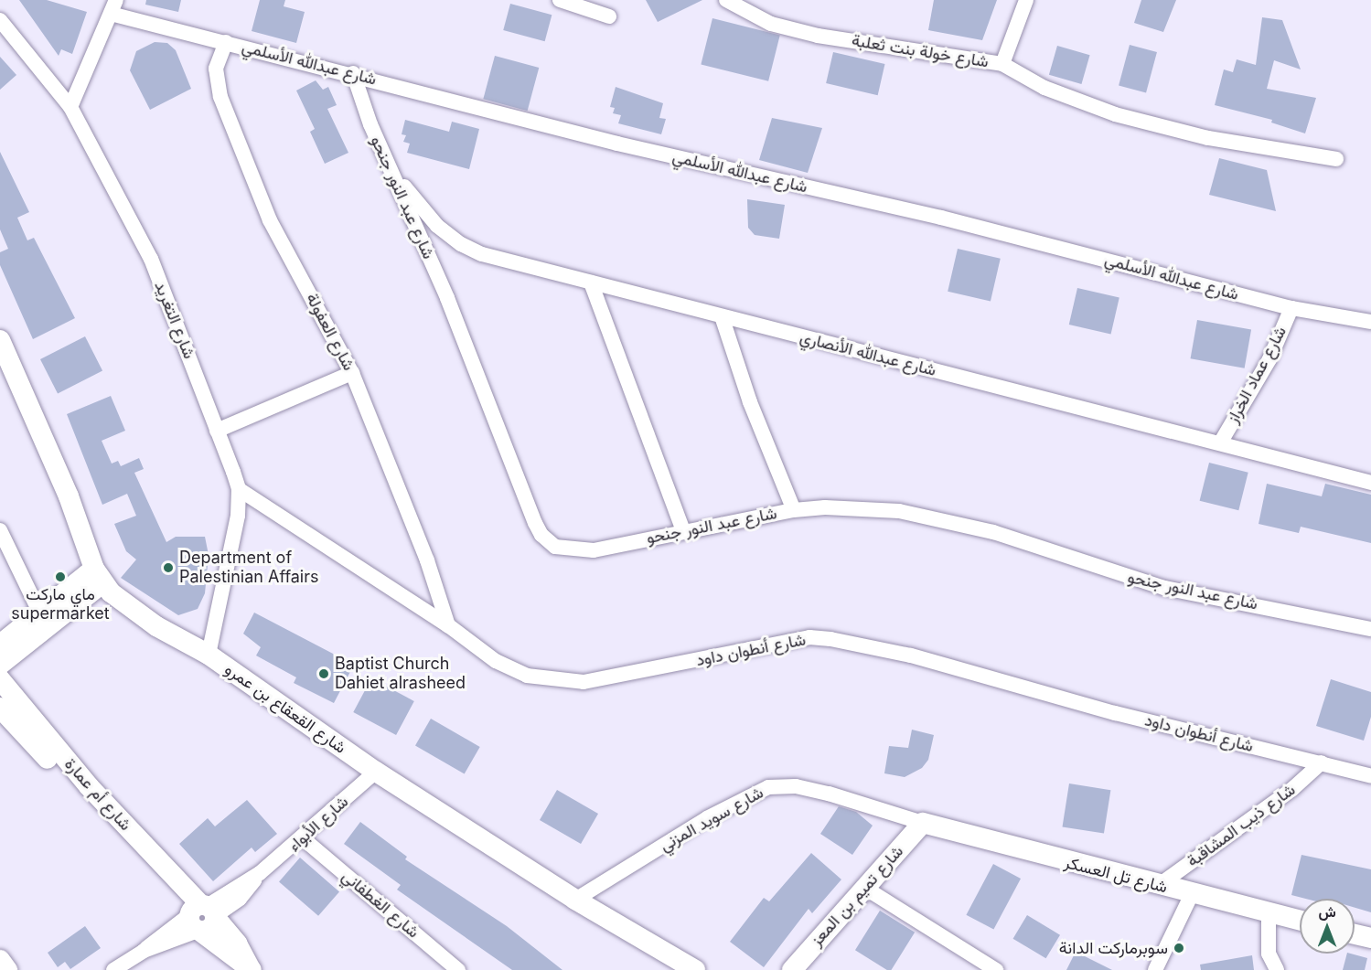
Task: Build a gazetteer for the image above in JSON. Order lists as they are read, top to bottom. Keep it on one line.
{"streets":{"street":["شارع خولة بنت ثعلبة","شارع عبدالله الأسلمي","شارع عبد النور جنحو","شارع التغريد","شارع العفولة","شارع عبدالله الأنصاري","شارع عماد الخراز","شارع أنطوان داود","شارع القعقاع بن عمرو","شارع أم عمارة","شارع سويد المزني","شارع الأبواء","شارع ذيب المشاقبة","شارع تل العسكر","شارع تميم بن المعز","شارع الغطفاني"]},"crossings":[["شارع عبدالله الأسلمي","شارع عبد النور جنحو"],["شارع عبدالله الأسلمي","شارع العفولة"],["شارع عبدالله الأسلمي","شارع عماد الخراز"],["شارع عبد النور جنحو","شارع عبدالله الأنصاري"],["شارع التغريد","شارع أنطوان داود"],["شارع التغريد","شارع القعقاع بن عمرو"],["شارع العفولة","شارع أنطوان داود"],["شارع عبدالله الأنصاري","شارع عماد الخراز"],["شارع أنطوان داود","شارع ذيب المشاقبة"],["شارع القعقاع بن عمرو","شارع سويد المزني"],["شارع القعقاع بن عمرو","شارع الأبواء"],["شارع أم عمارة","شارع الأبواء"],["شارع سويد المزني","شارع تل العسكر"],["شارع سويد المزني","شارع تميم بن المعز"],["شارع الأبواء","شارع الغطفاني"],["شارع ذيب المشاقبة","شارع تل العسكر"],["شارع تل العسكر","شارع تميم بن المعز"]],"places":["Department of Palestinian Affairs","ماي ماركت supermarket","Baptist Church Dahiet alrasheed","سوبرماركت الدانة"],"north":"top"}
